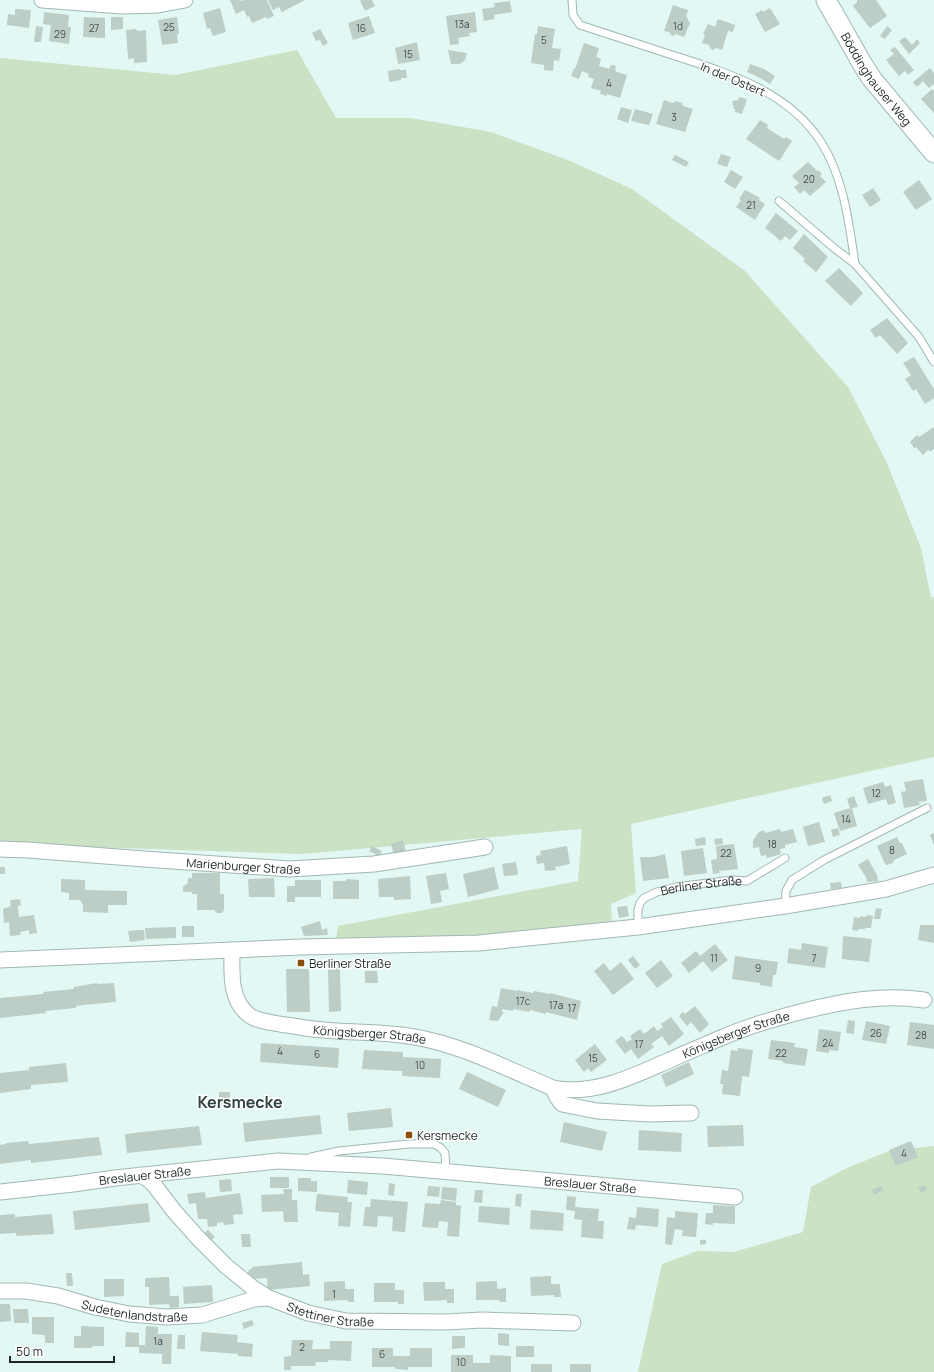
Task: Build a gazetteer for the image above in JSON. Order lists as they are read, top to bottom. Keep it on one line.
{"streets":{"street":["Böddinghauser Weg","Marienburger Straße","Königsberger Straße","Breslauer Straße","Sudetenlandstraße","Stettiner Straße"],"lane":["In der Ostert","Berliner Straße"]},"crossings":[["Breslauer Straße","Stettiner Straße"],["Sudetenlandstraße","Stettiner Straße"]],"districts":["Kersmecke"],"places":{"transit":["Berliner Straße","Kersmecke"]},"house_numbers":["13a","1d","25","27","16","29","5","15","4","3","20","21","12","14","18","8","22","11","7","9","17c","17a","17","26","28","24","17","4","22","6","15","10","4","1","1a","2","6","10"],"scale_bar":"50 m"}
